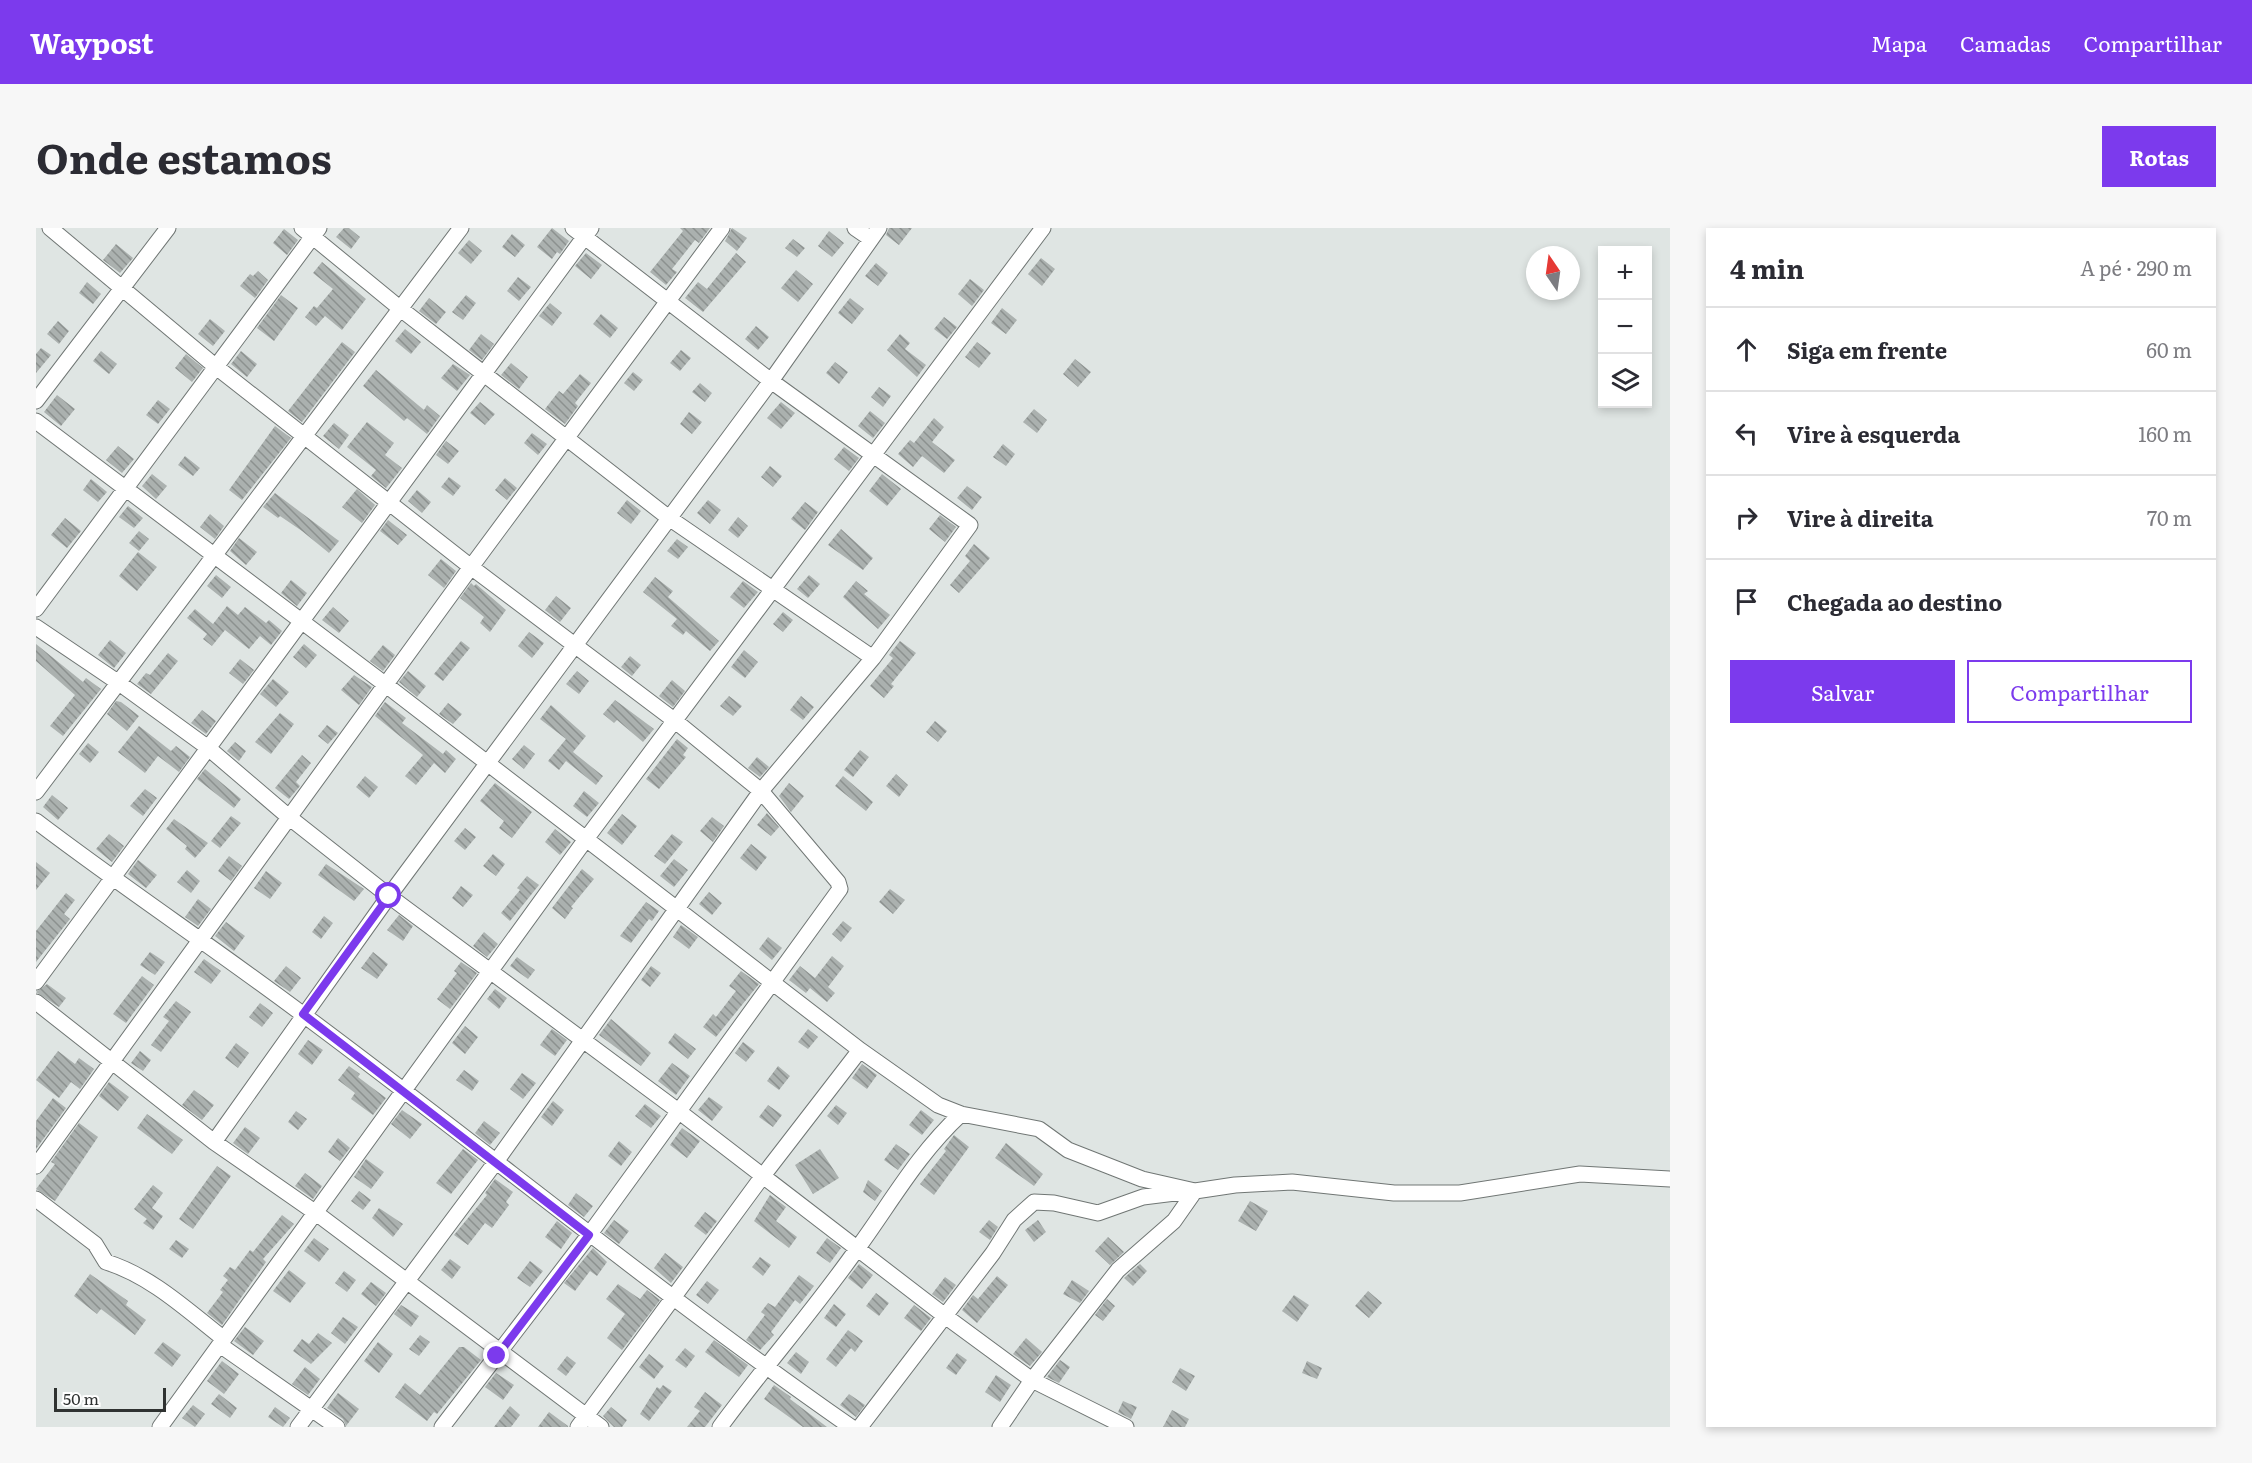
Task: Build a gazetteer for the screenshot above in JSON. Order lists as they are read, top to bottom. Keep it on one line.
{"scale_bar":"50 m","north":"top","page":{"header":"Waypost","nav":["Mapa","Camadas","Compartilhar"],"title":"Onde estamos","buttons":["Rotas",["Salvar","Compartilhar"]],"heading":["4 min","A pé · 290 m"],"map_buttons":["+","−"],"list":[["Siga em frente","60 m"],["Vire à esquerda","160 m"],["Vire à direita","70 m"],"Chegada ao destino"],"scale":"50 m"}}
